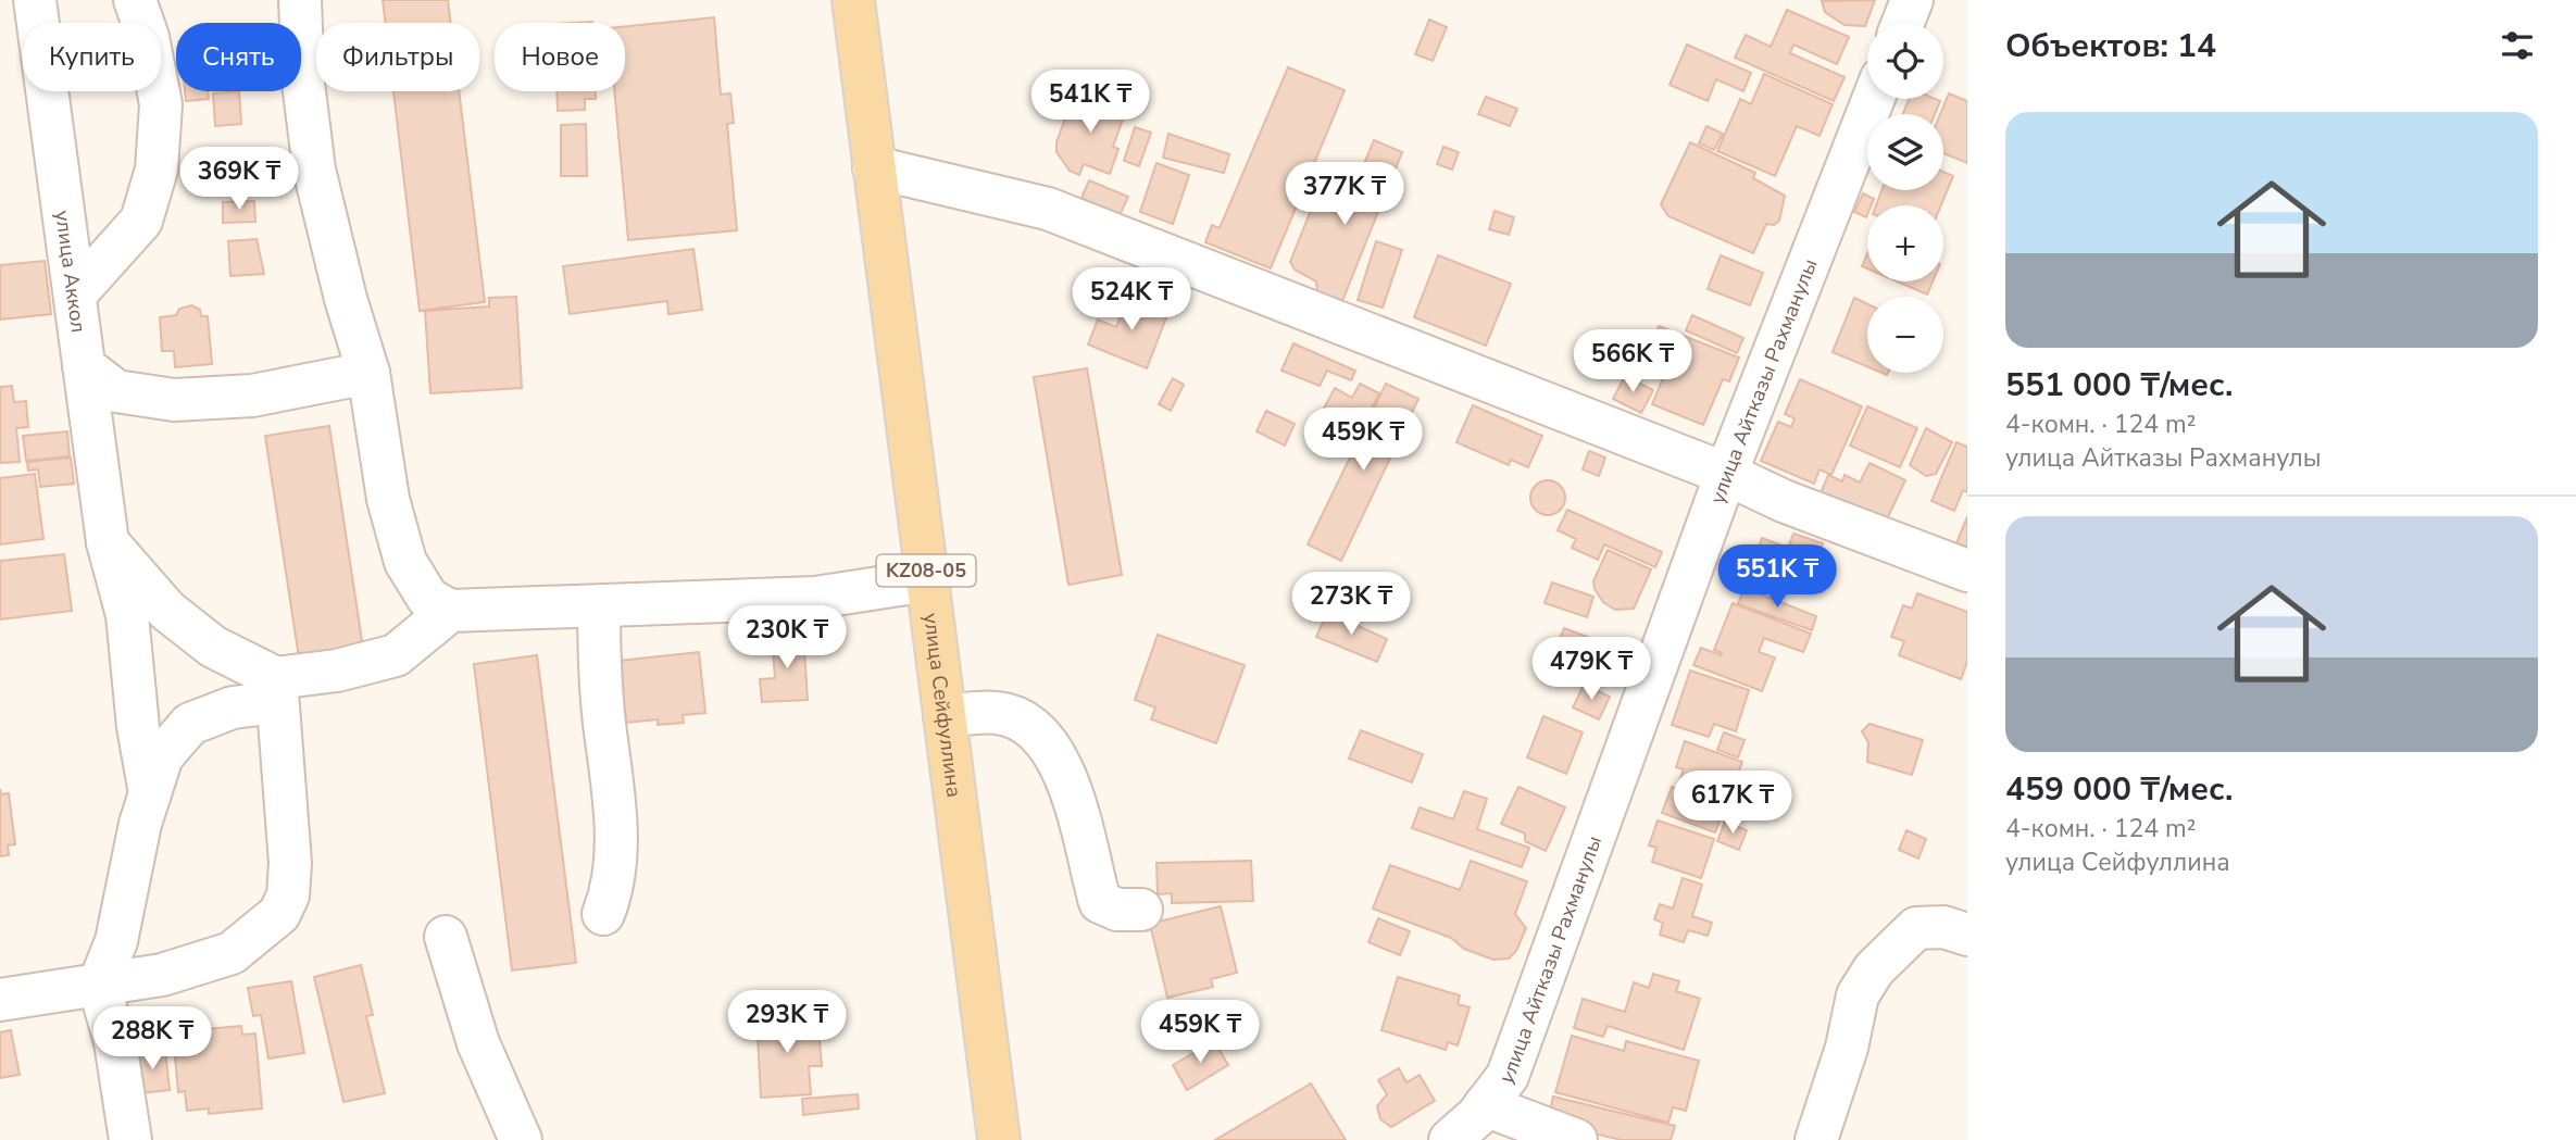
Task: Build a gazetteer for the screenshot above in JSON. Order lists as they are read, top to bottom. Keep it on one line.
{"streets":{"main road":["KZ08-05","улица Сейфуллина"],"street":["улица Аккол","улица Айтказы Рахманулы"]},"page":{"heading":"Объектов: 14","map_buttons":["+","−"],"chip":["Купить","Снять","Фильтры","Новое"],"price":["541K ₸","369K ₸","377K ₸","524K ₸","566K ₸","459K ₸","551K ₸","273K ₸","230K ₸","479K ₸","617K ₸","293K ₸","459K ₸","288K ₸"],"list":[{"name":"551 000 ₸/мес.","note":"4-комн. · 124 m² · улица Айтказы Рахманулы"},{"name":"459 000 ₸/мес.","note":"4-комн. · 124 m² · улица Сейфуллина"}]}}
